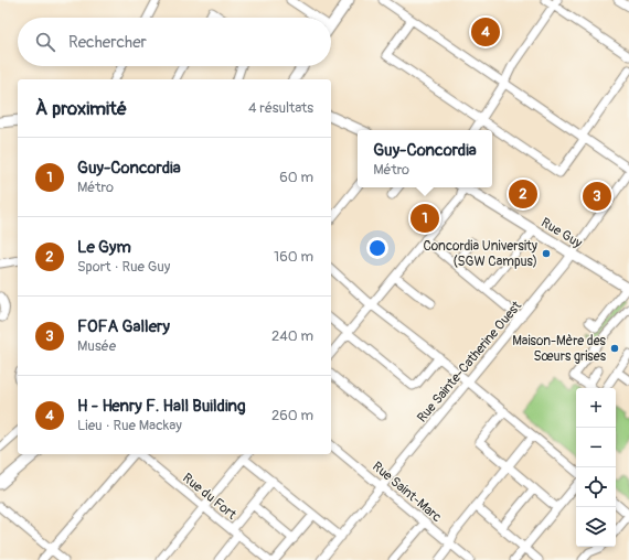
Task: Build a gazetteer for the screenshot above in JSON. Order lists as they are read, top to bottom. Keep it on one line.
{"streets":{"main road":["Rue Guy"],"street":["Rue Sainte-Catherine Ouest","Rue Saint-Marc","Rue du Fort"]},"crossings":[["Rue Guy","Rue Sainte-Catherine Ouest"],["Rue Sainte-Catherine Ouest","Rue Saint-Marc"]],"places":["Concordia University (SGW Campus)","Maison-Mère des Sœurs grises"],"page":{"pins":["4","2","3","1"],"search":"Rechercher","heading":["À proximité","4 résultats"],"popup":["Guy-Concordia","Métro"],"list":[{"mark":"1","name":"Guy-Concordia","note":"Métro","value":"60 m"},{"mark":"2","name":"Le Gym","note":"Sport · Rue Guy","value":"160 m"},{"mark":"3","name":"FOFA Gallery","note":"Musée","value":"240 m"},{"mark":"4","name":"H - Henry F. Hall Building","note":"Lieu · Rue Mackay","value":"260 m"}],"map_buttons":["+","−"]}}
